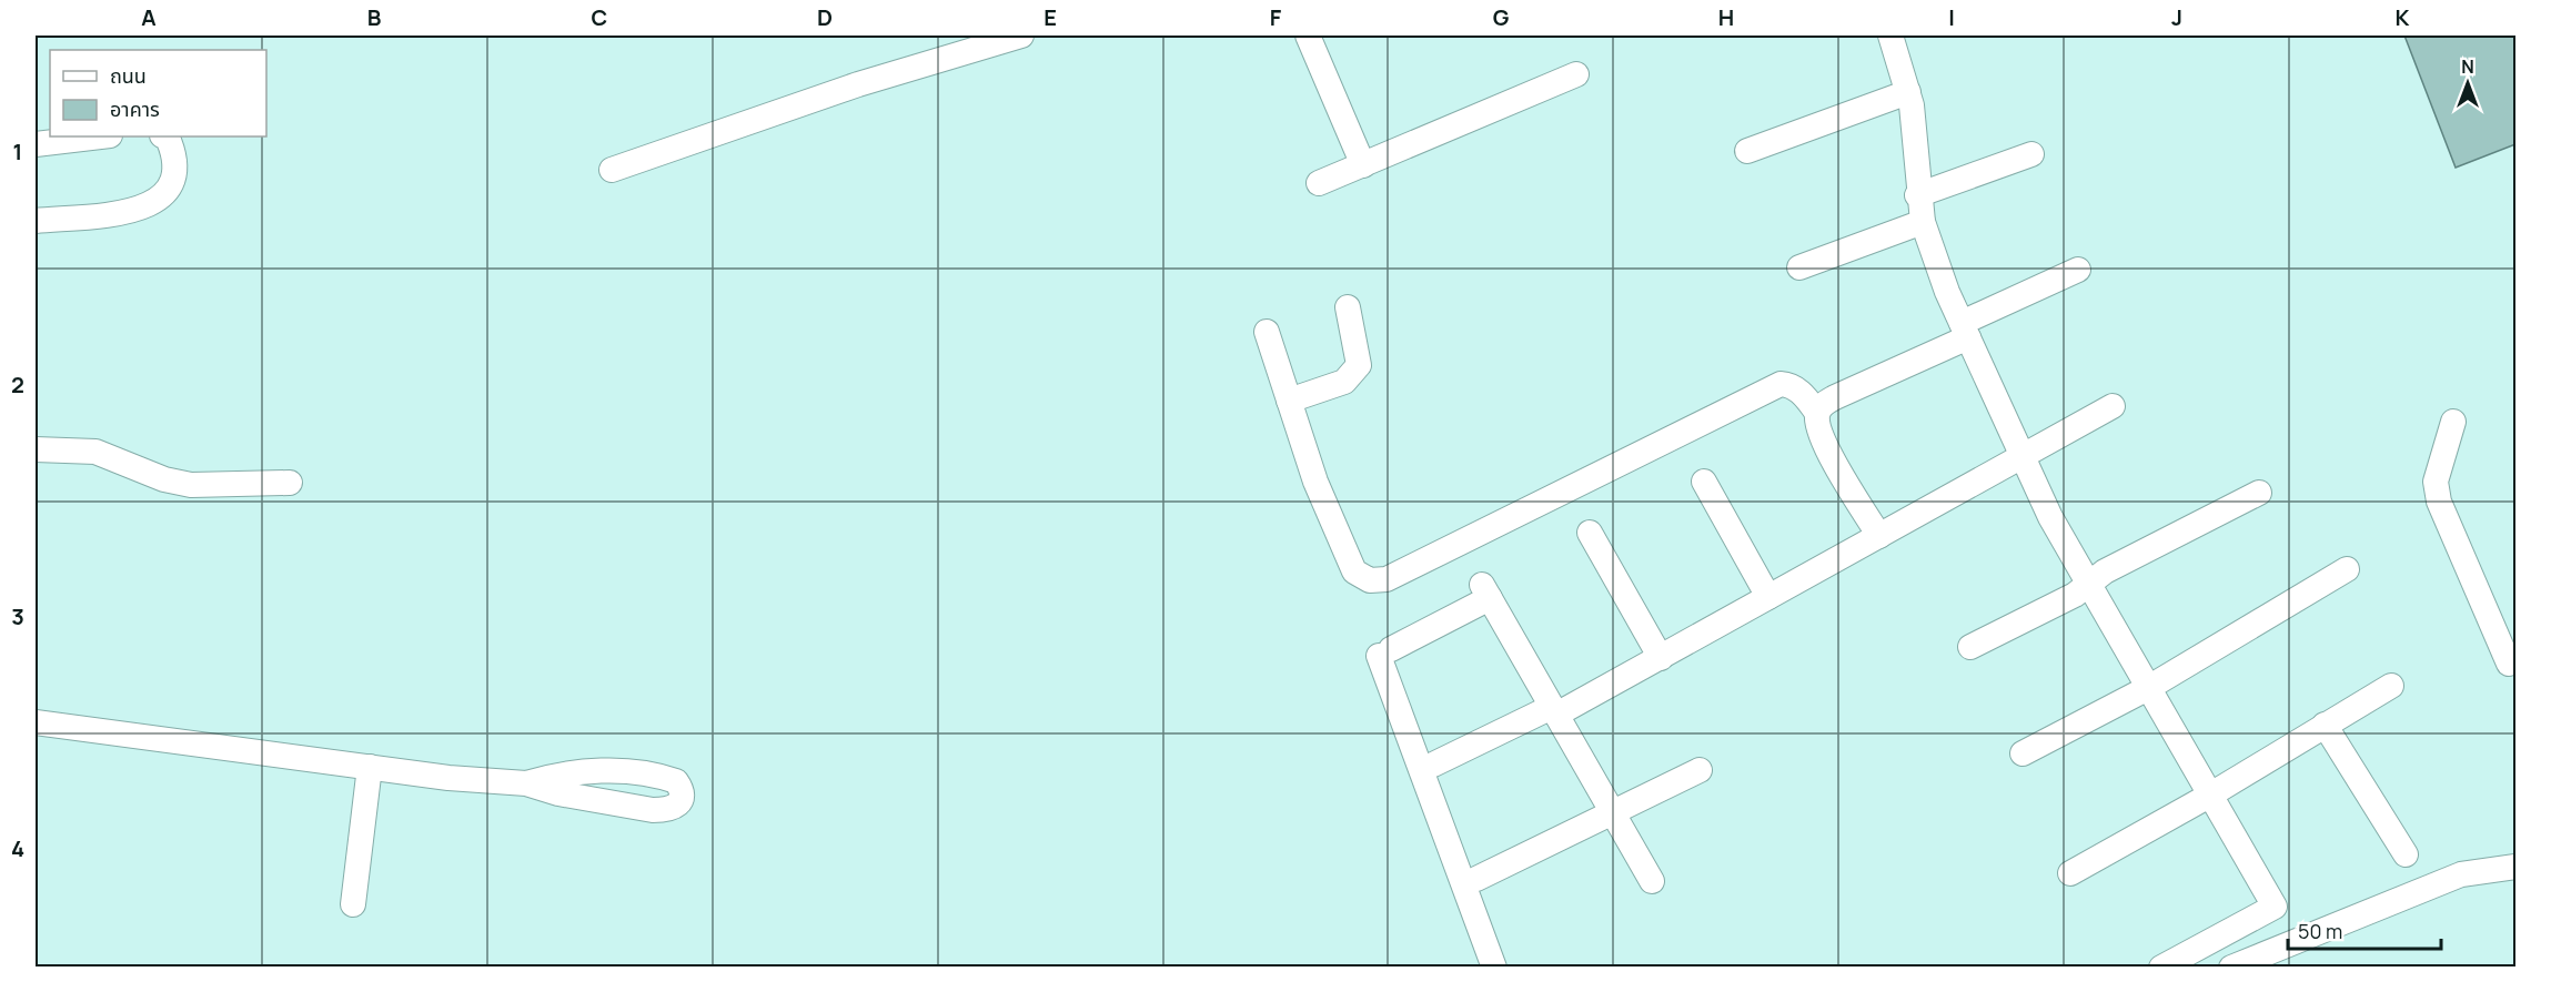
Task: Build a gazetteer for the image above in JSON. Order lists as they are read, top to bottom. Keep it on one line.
{"legend":["ถนน","อาคาร"],"scale_bar":"50 m","north":"top","grid":{"columns":["A","B","C","D","E","F","G","H","I","J","K"],"rows":["1","2","3","4"]}}
